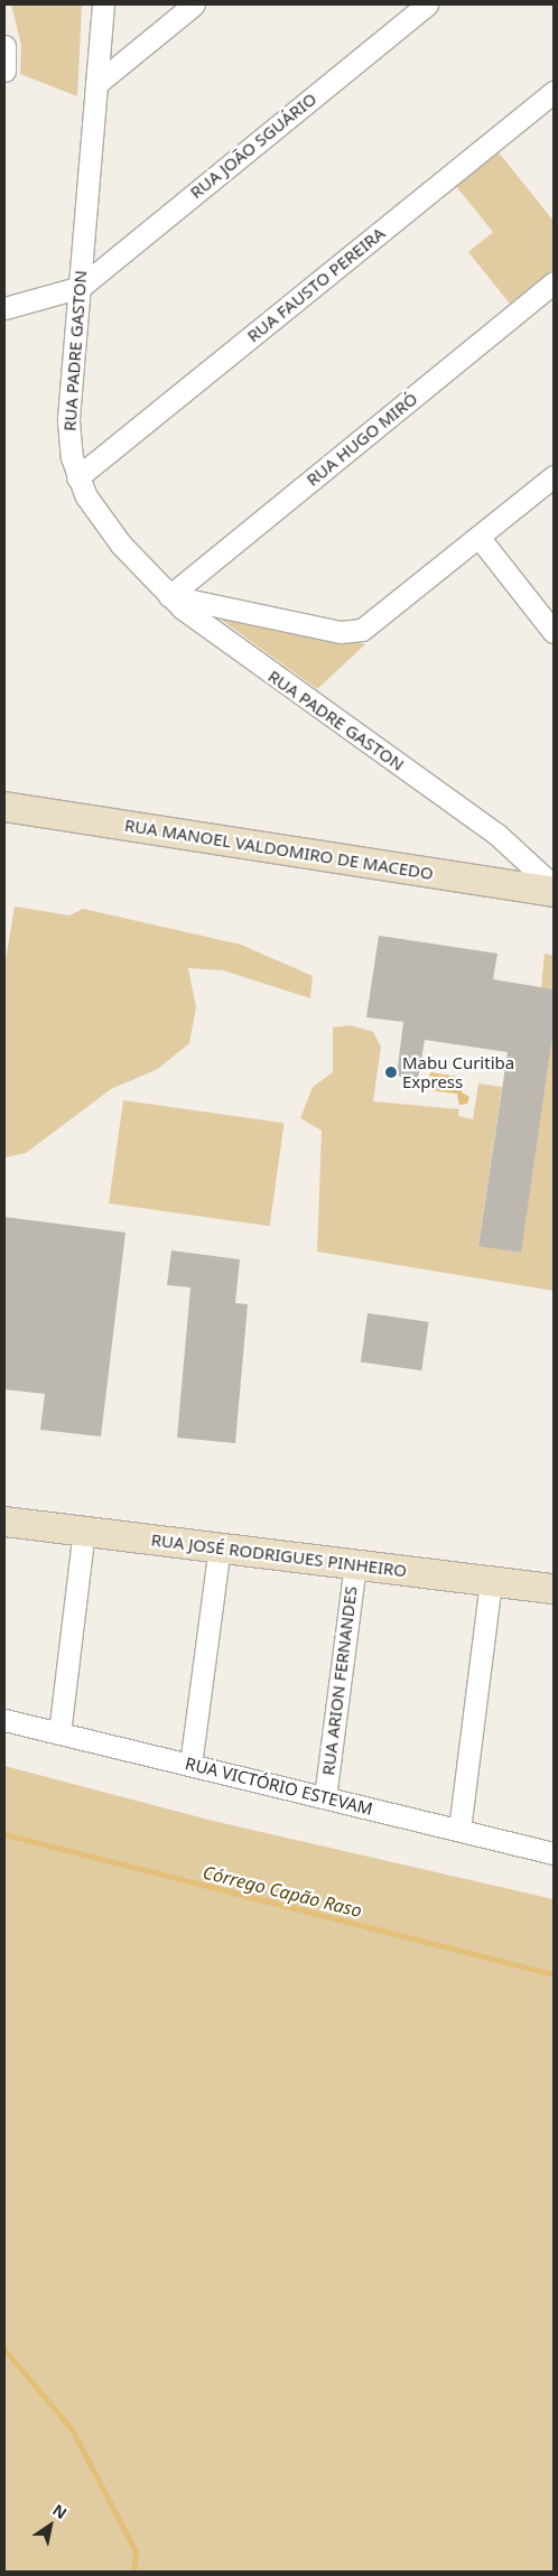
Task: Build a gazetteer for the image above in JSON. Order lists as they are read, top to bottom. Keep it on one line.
{"streets":{"main road":["RUA MANOEL VALDOMIRO DE MACEDO","RUA JOSÉ RODRIGUES PINHEIRO"],"street":["RUA JOÃO SGUÁRIO","RUA FAUSTO PEREIRA","RUA PADRE GASTON","RUA HUGO MIRÓ","RUA ARION FERNANDES","RUA VICTÓRIO ESTEVAM"]},"crossings":[["RUA JOÃO SGUÁRIO","RUA PADRE GASTON"],["RUA FAUSTO PEREIRA","RUA PADRE GASTON"],["RUA PADRE GASTON","RUA HUGO MIRÓ"],["RUA JOSÉ RODRIGUES PINHEIRO","RUA ARION FERNANDES"],["RUA ARION FERNANDES","RUA VICTÓRIO ESTEVAM"]],"water":["Córrego Capão Raso"],"places":["Mabu Curitiba Express"],"north":"top right"}
